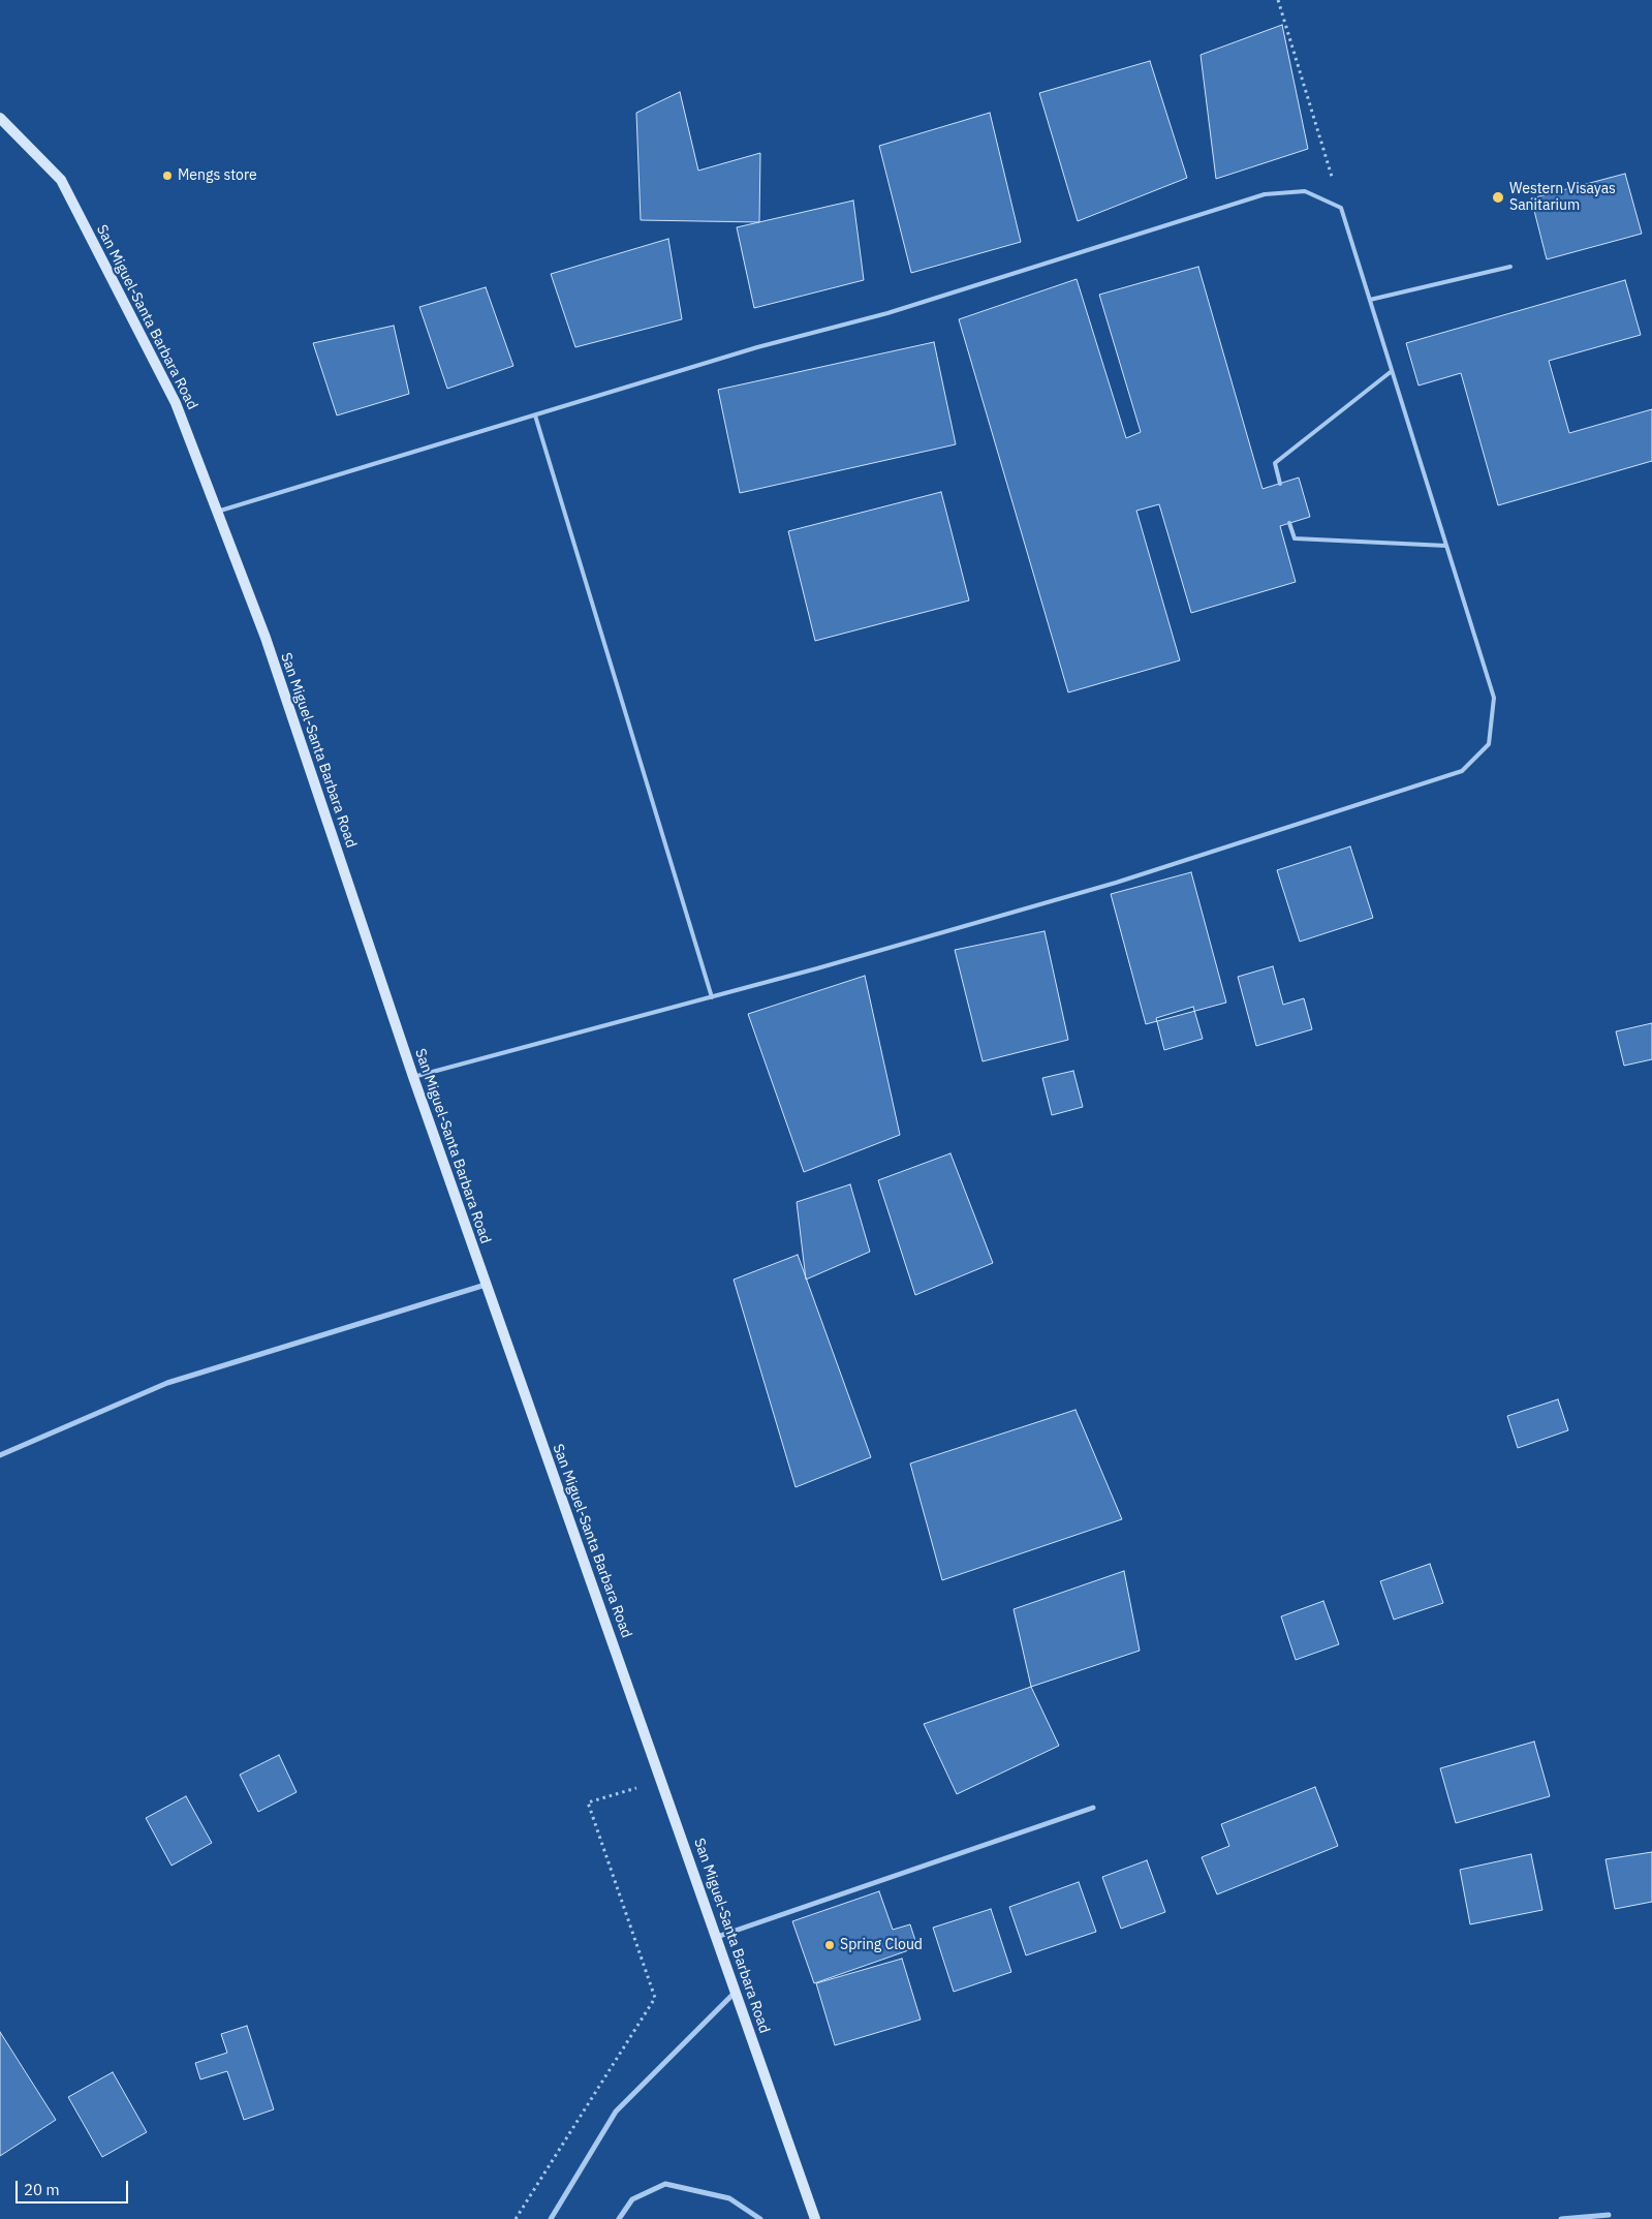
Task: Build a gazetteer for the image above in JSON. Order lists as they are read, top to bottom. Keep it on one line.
{"streets":{"main road":["San Miguel-Santa Barbara Road"]},"places":["Mengs store","Western Visayas Sanitarium","Spring Cloud"],"scale_bar":"20 m"}
